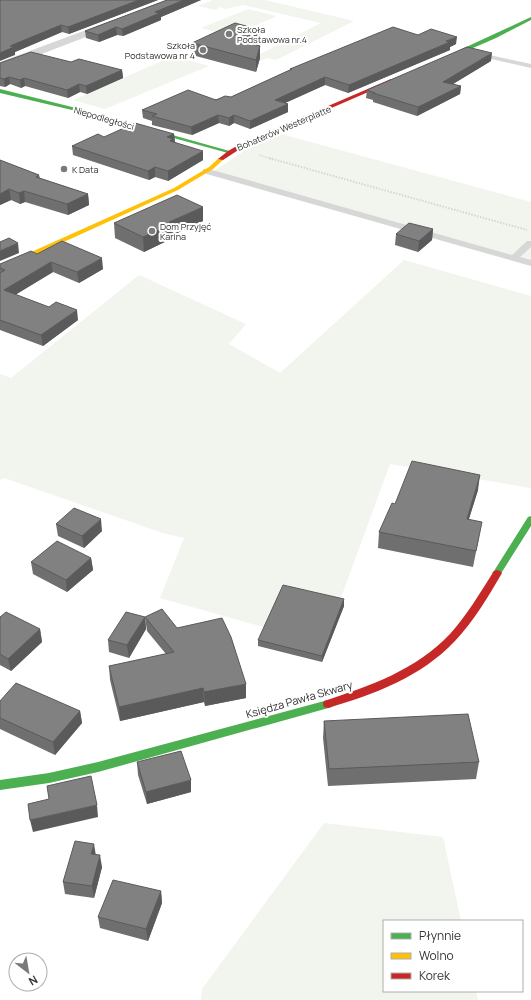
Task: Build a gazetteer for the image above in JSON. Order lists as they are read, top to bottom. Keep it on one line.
{"streets":{"street":["Niepodległości","Bohaterów Westerplatte","Księdza Pawła Skwary"]},"crossings":[["Niepodległości","Bohaterów Westerplatte"]],"places":["Szkoła Podstawowa nr.4","Szkoła Podstawowa nr 4","K Data","Dom Przyjęć Karina"],"legend":["Płynnie","Wolno","Korek"],"north":"bottom right"}
